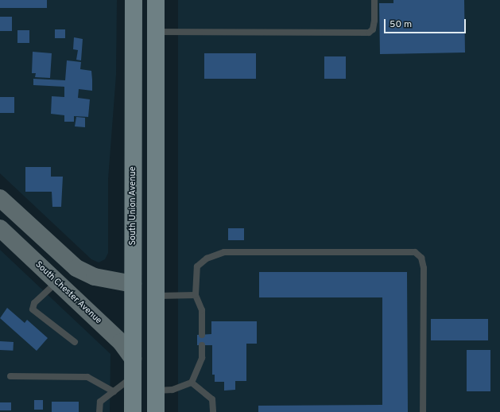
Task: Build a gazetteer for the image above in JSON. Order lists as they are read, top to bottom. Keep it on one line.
{"streets":{"main road":["South Union Avenue","South Chester Avenue"]},"crossings":[["South Union Avenue","South Chester Avenue"]],"scale_bar":"50 m"}
